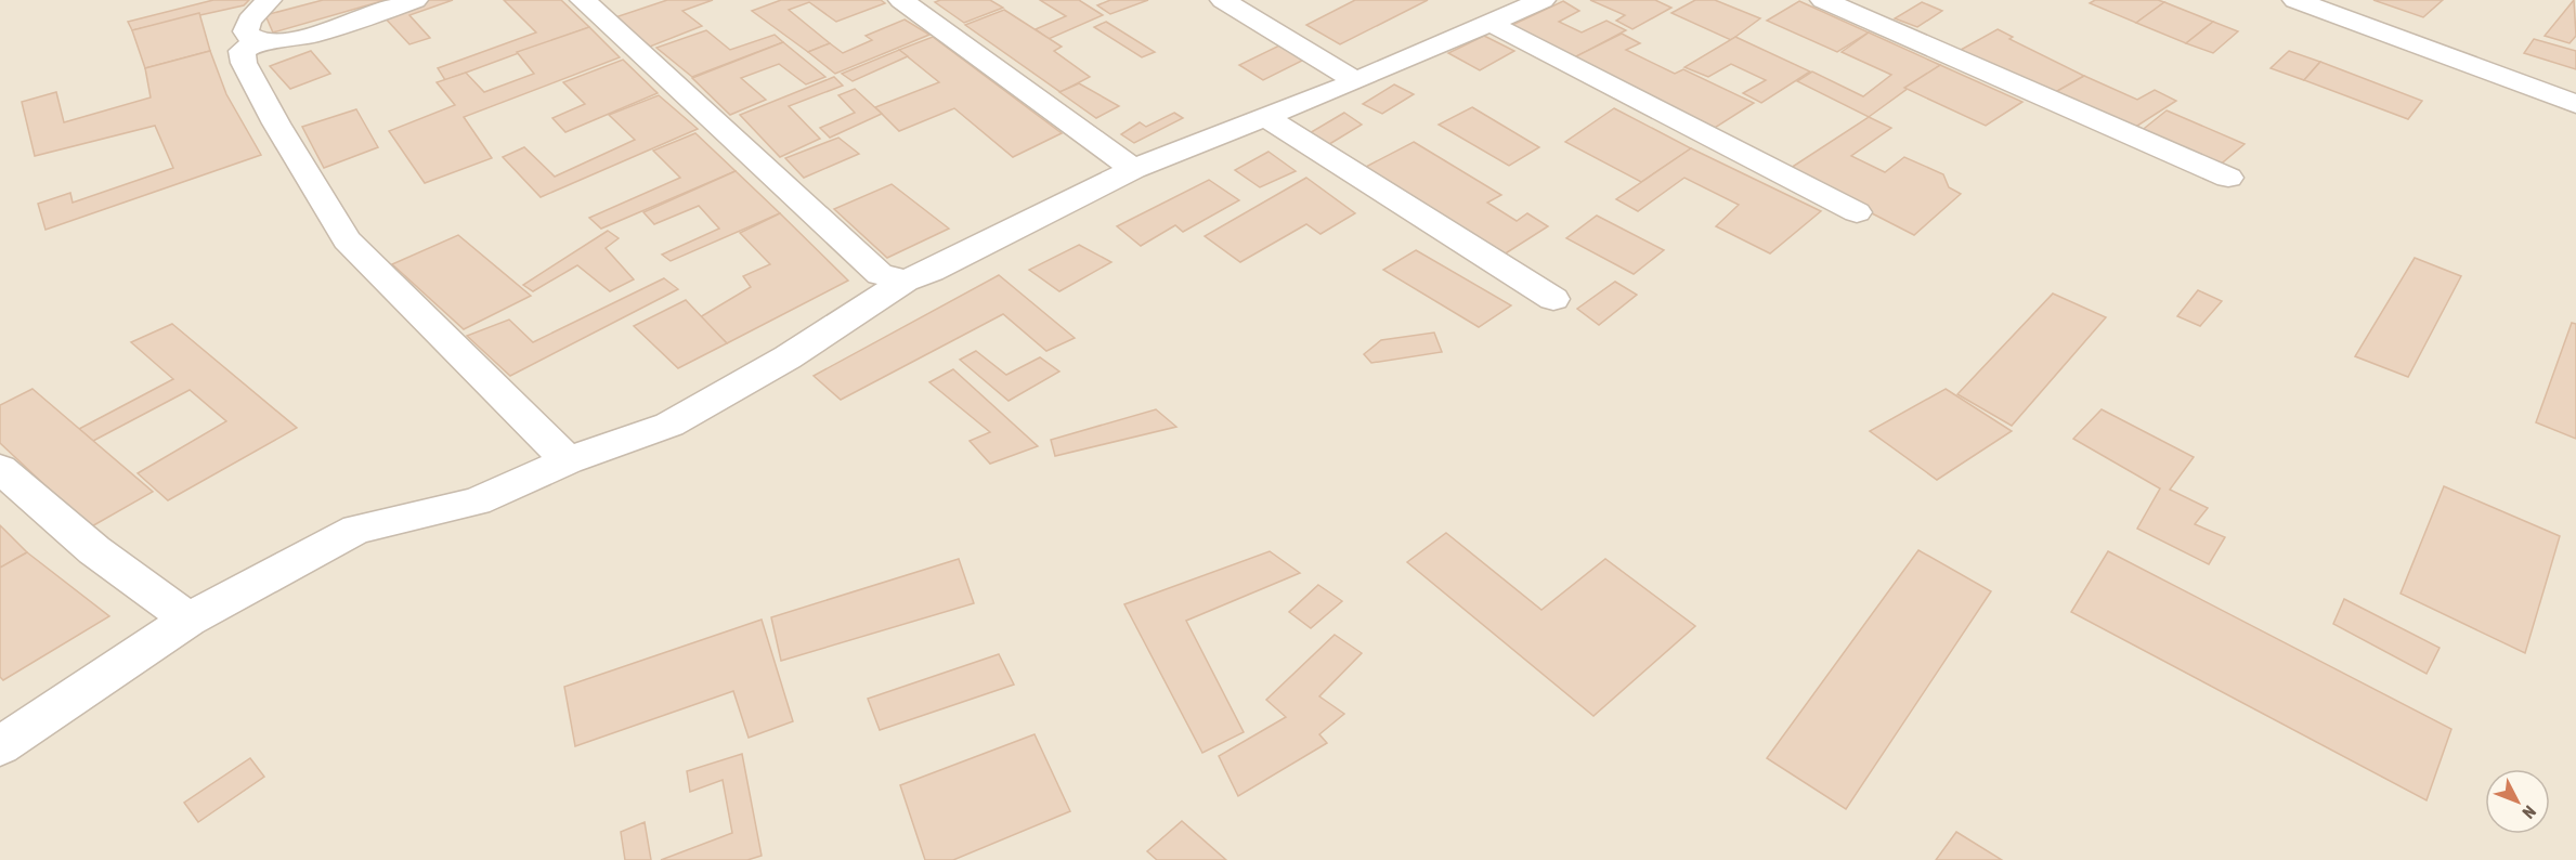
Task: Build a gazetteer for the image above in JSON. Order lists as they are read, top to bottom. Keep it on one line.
{"north":"bottom right"}
